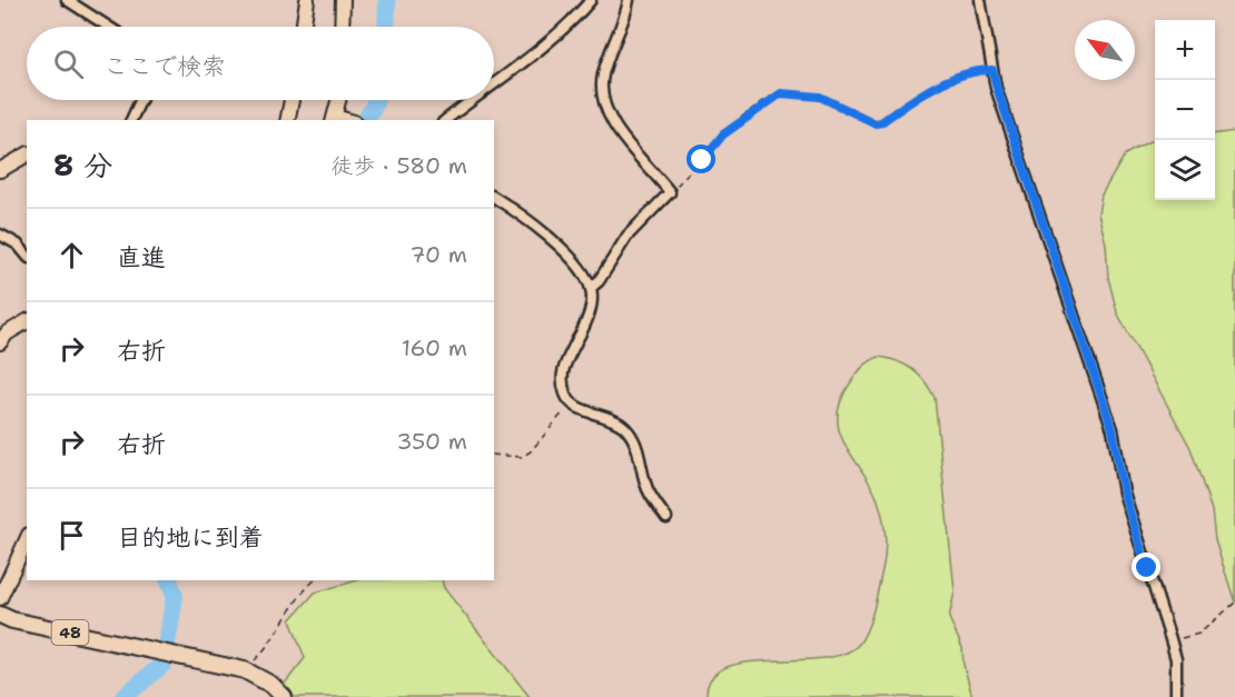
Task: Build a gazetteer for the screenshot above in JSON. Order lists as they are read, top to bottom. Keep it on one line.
{"streets":{"main road":["48"]},"north":"top left","page":{"map_buttons":["+","−"],"search":"ここで検索","heading":["8 分","徒歩 · 580 m"],"list":[["直進","70 m"],["右折","160 m"],["右折","350 m"],"目的地に到着"]}}
